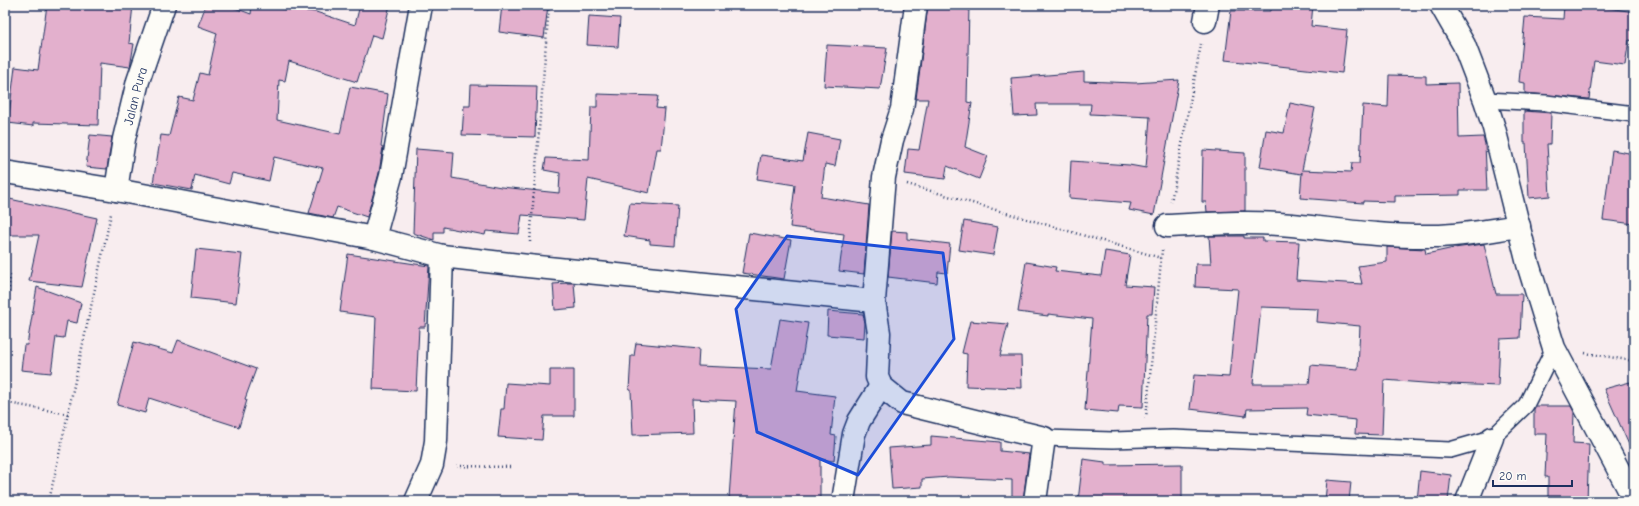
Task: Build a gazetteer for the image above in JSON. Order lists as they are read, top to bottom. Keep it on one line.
{"streets":{"street":["Jalan Pura"]},"scale_bar":"20 m"}
